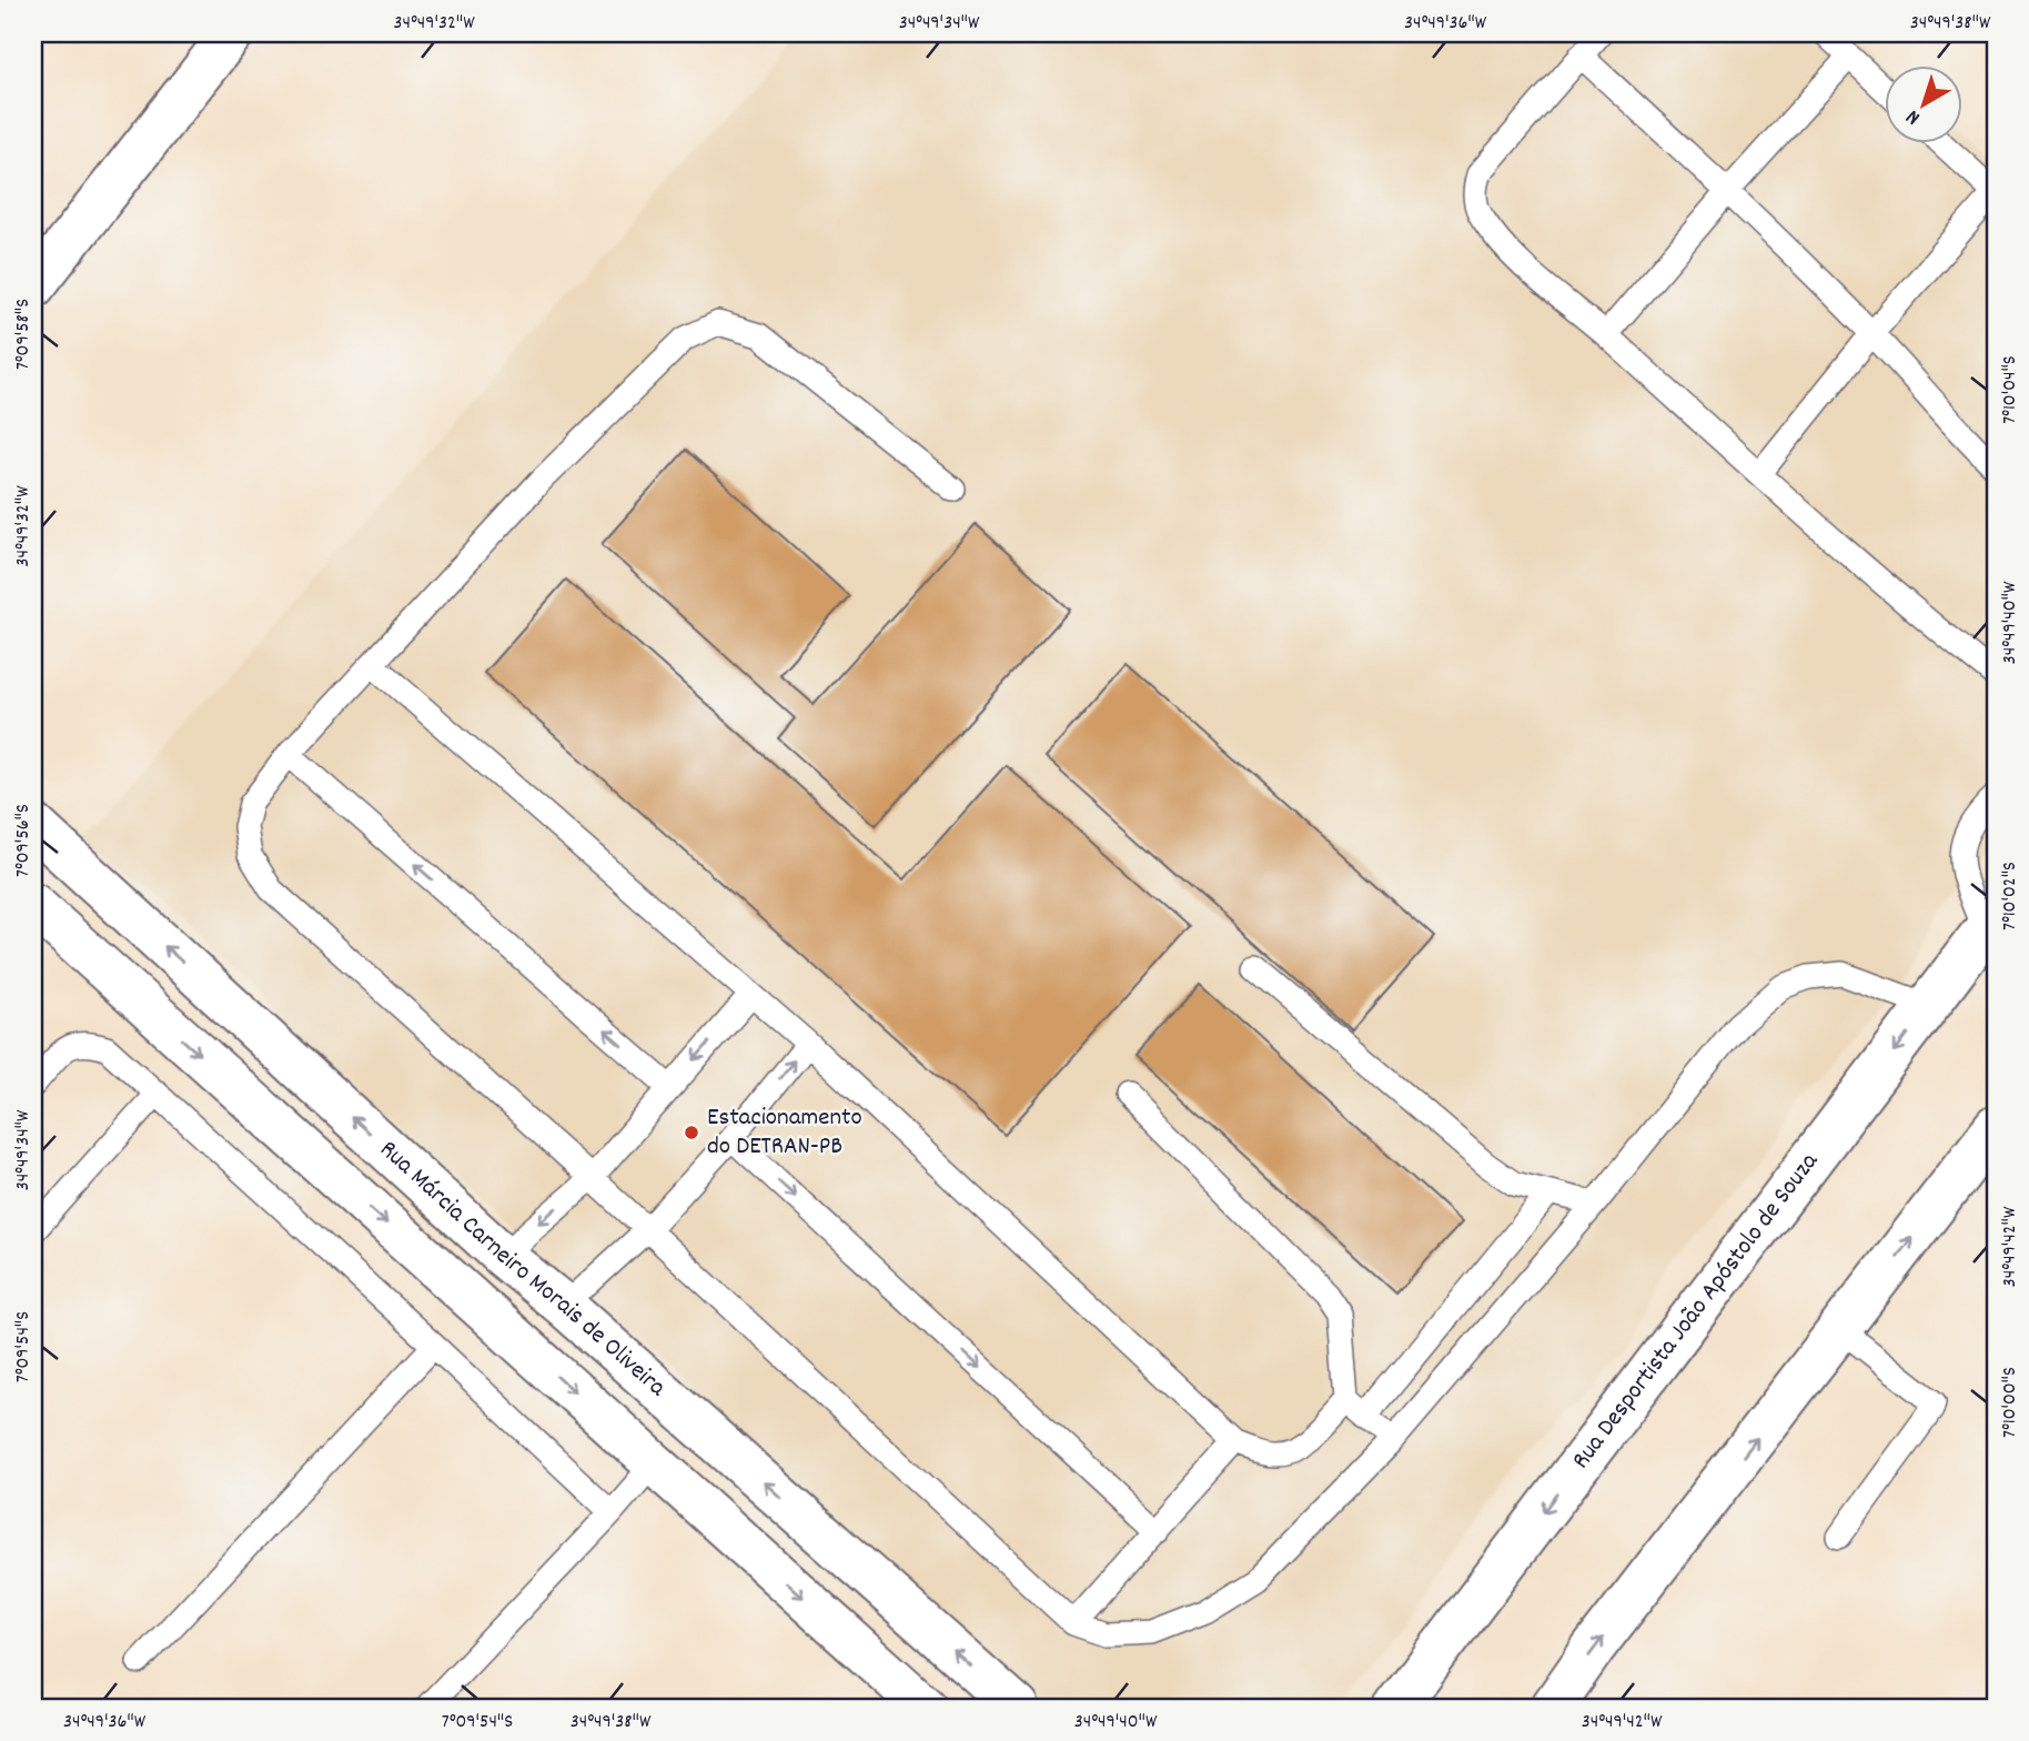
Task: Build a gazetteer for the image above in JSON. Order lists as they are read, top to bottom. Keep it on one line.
{"streets":{"street":["Rua Márcia Carneiro Morais de Oliveira","Rua Desportista João Apóstolo de Souza"]},"places":["Estacionamento do DETRAN-PB"],"north":"bottom left","coordinates":["34°49'32\"W","34°49'34\"W","34°49'36\"W","34°49'38\"W","7°09'58\"S","7°10'04\"S","34°49'40\"W","7°09'56\"S","7°10'02\"S","34°49'42\"W","7°09'54\"S","7°10'00\"S"]}
